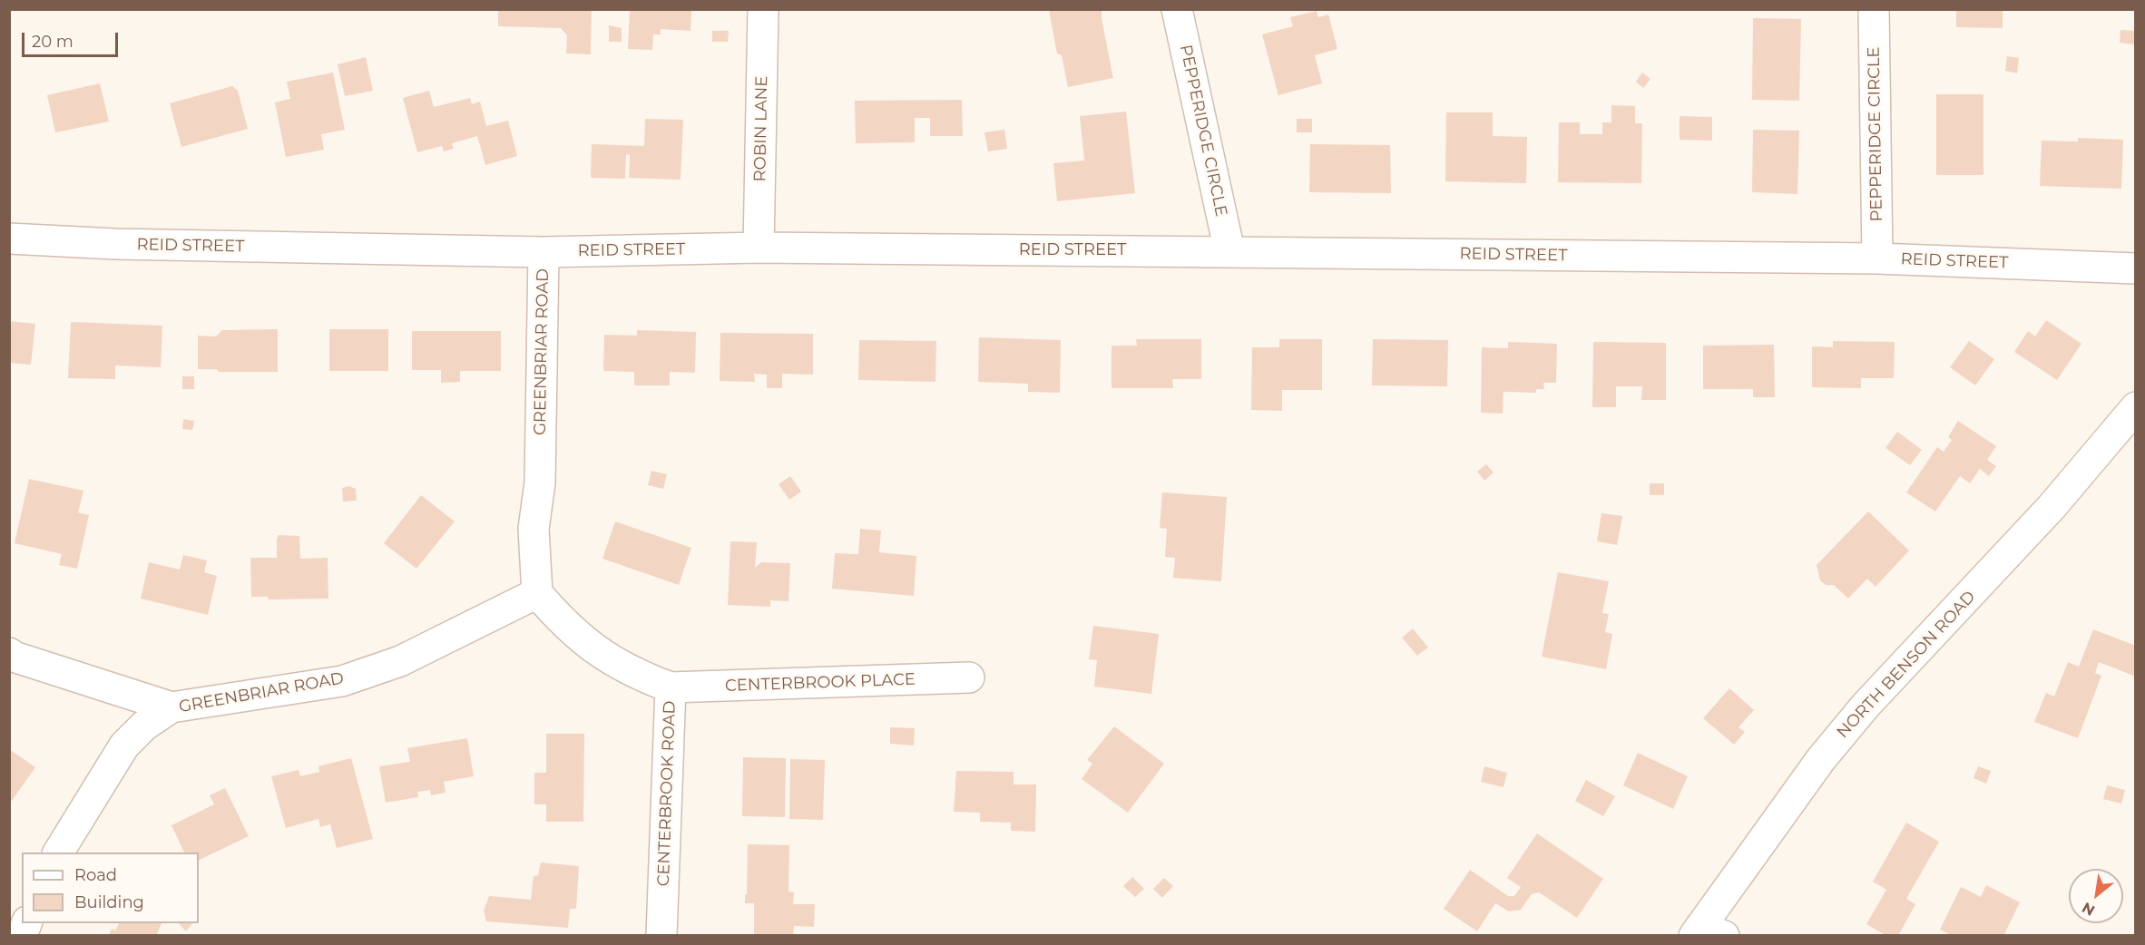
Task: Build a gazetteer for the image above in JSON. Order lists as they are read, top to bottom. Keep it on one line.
{"streets":{"street":["ROBIN LANE","PEPPERIDGE CIRCLE","REID STREET","GREENBRIAR ROAD","NORTH BENSON ROAD","CENTERBROOK PLACE","CENTERBROOK ROAD"]},"crossings":[["ROBIN LANE","REID STREET"],["PEPPERIDGE CIRCLE","REID STREET"],["REID STREET","GREENBRIAR ROAD"],["GREENBRIAR ROAD","CENTERBROOK ROAD"],["CENTERBROOK PLACE","CENTERBROOK ROAD"]],"legend":["Road","Building"],"scale_bar":"20 m","north":"bottom left"}
